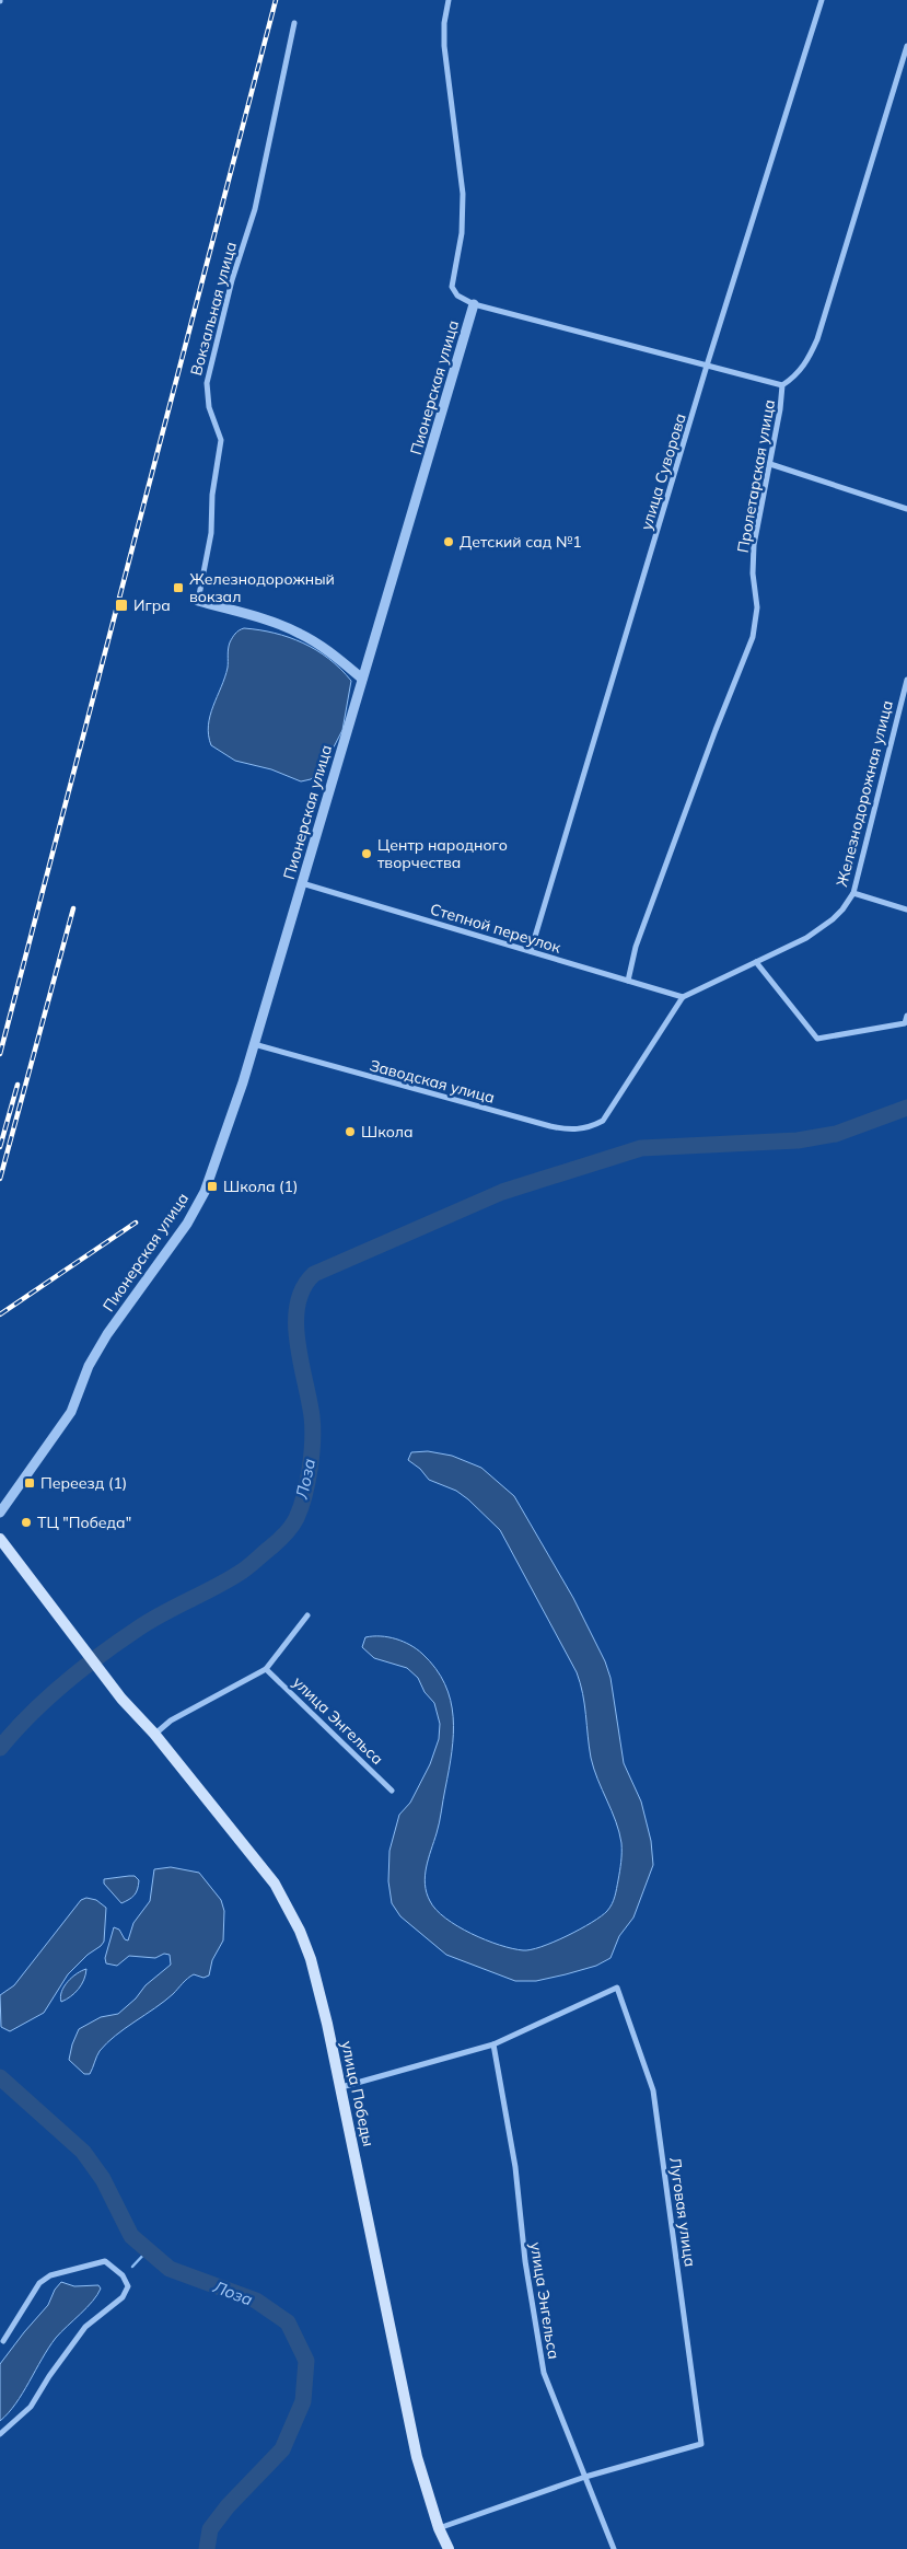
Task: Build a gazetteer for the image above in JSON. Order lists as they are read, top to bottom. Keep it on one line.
{"streets":{"main road":["улица Победы"],"street":["Вокзальная улица","Пионерская улица","улица Суворова","Пролетарская улица","Железнодорожная улица","Степной переулок","Заводская улица","улица Энгельса","Луговая улица"]},"crossings":[["Пионерская улица","улица Суворова"],["Пионерская улица","Пролетарская улица"],["Пионерская улица","Степной переулок"],["Пионерская улица","Заводская улица"],["улица Суворова","Степной переулок"],["Пролетарская улица","Степной переулок"],["Железнодорожная улица","Степной переулок"],["Железнодорожная улица","Заводская улица"],["Степной переулок","Заводская улица"],["улица Энгельса","Луговая улица"]],"water":["Лоза"],"places":{"other":["Детский сад №1","Центр народного творчества","Школа","ТЦ \"Победа\""],"transit":["Железнодорожный вокзал","Игра","Школа (1)","Переезд (1)"]}}
